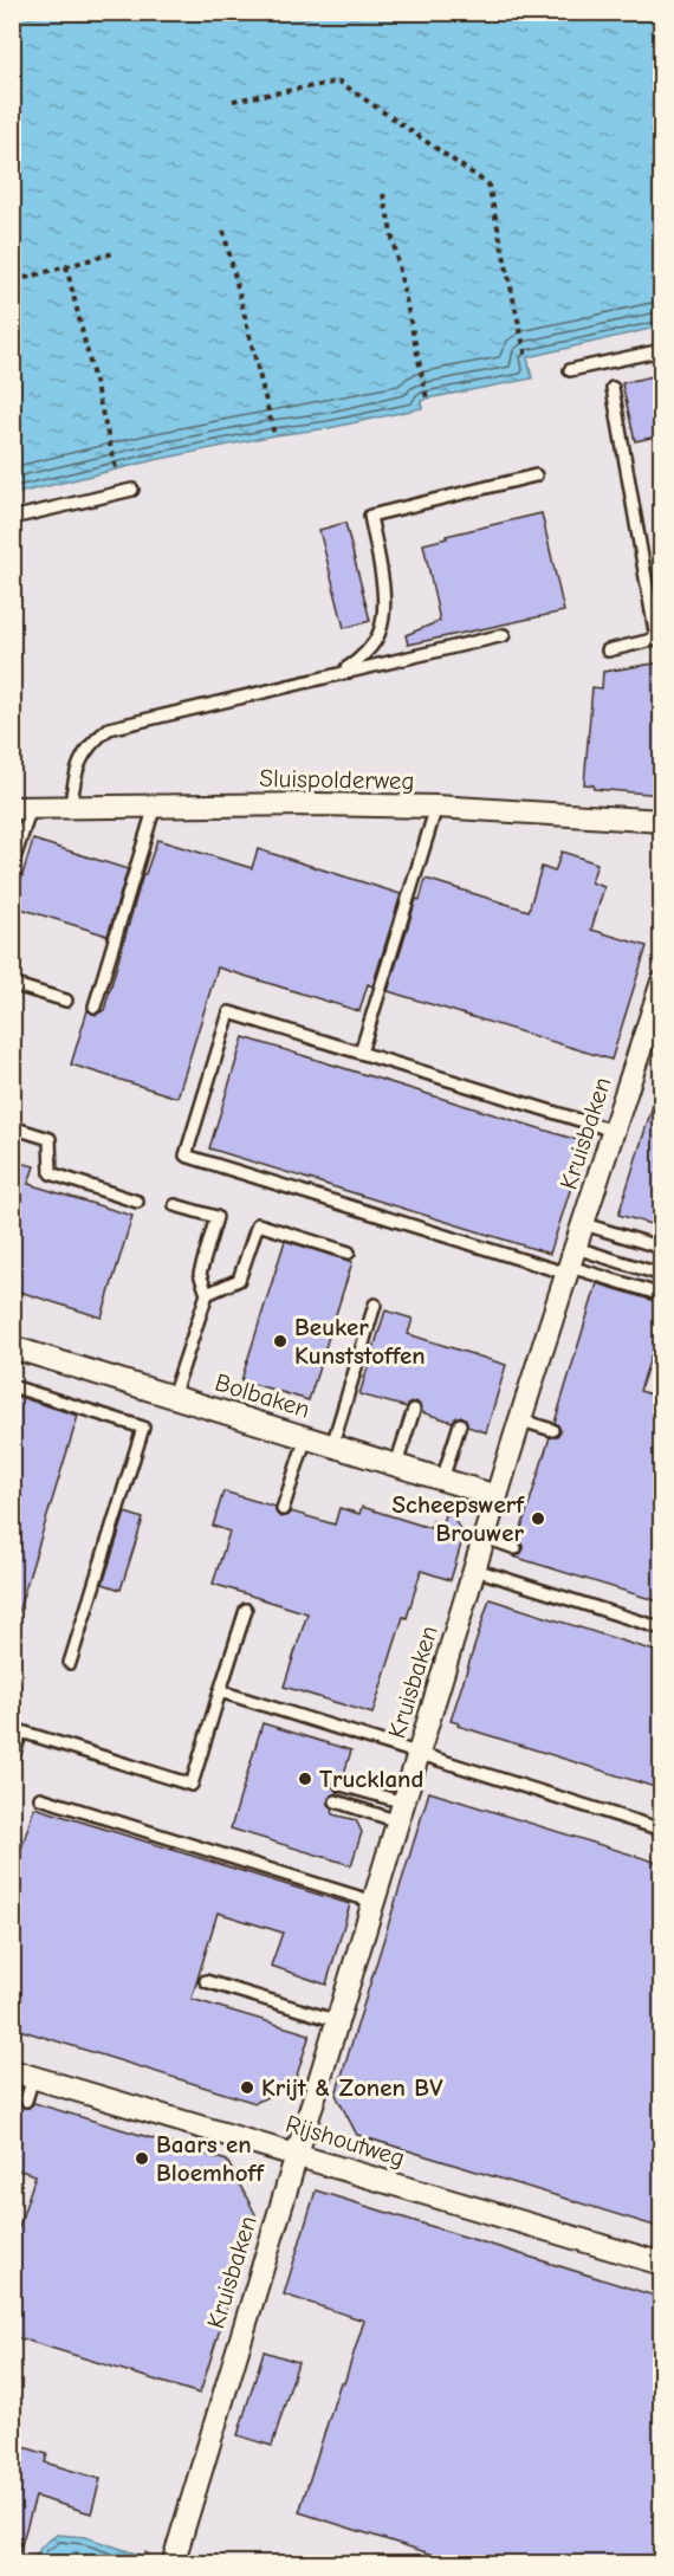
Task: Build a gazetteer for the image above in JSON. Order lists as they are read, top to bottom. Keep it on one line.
{"streets":{"street":["Sluispolderweg","Kruisbaken","Bolbaken","Rijshoutweg"]},"crossings":[["Kruisbaken","Bolbaken"],["Kruisbaken","Rijshoutweg"]],"places":["Beuker Kunststoffen","Scheepswerf Brouwer","Truckland","Krijt & Zonen BV","Baars en Bloemhoff"]}
